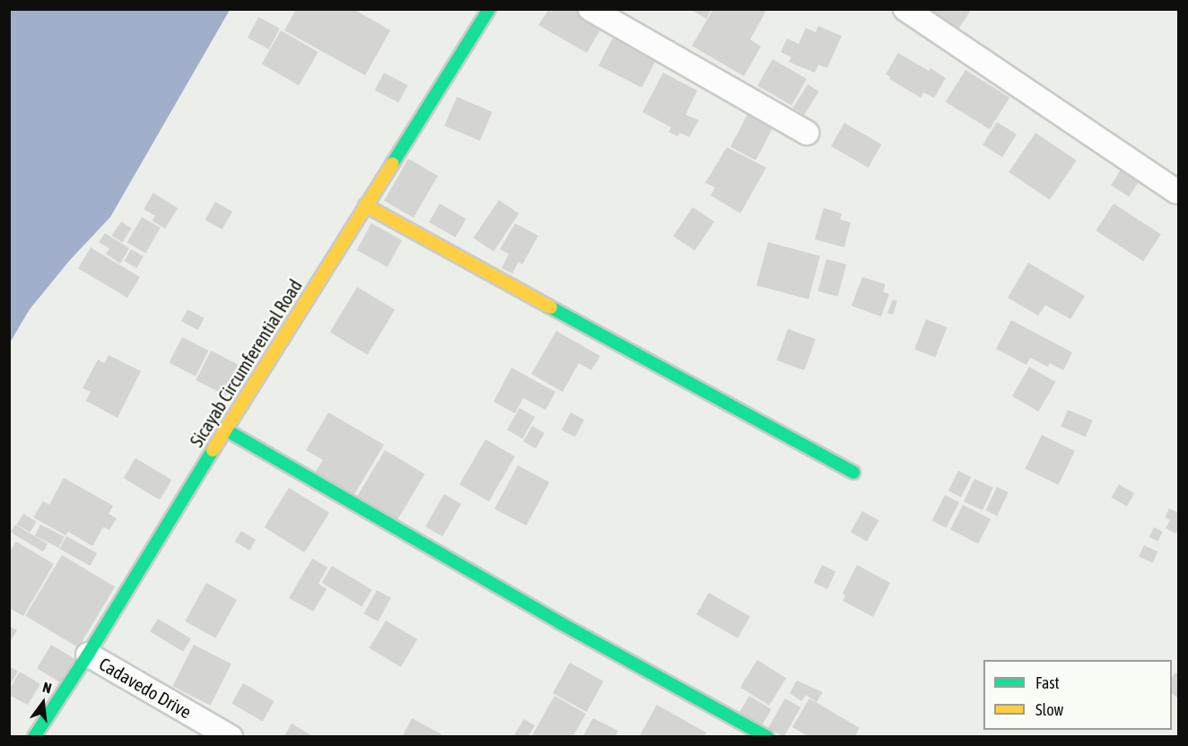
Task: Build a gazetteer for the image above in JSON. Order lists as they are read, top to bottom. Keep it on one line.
{"streets":{"street":["Sicayab Circumferential Road","Cadavedo Drive"]},"crossings":[["Sicayab Circumferential Road","Cadavedo Drive"]],"legend":["Fast","Slow"],"north":"top"}
